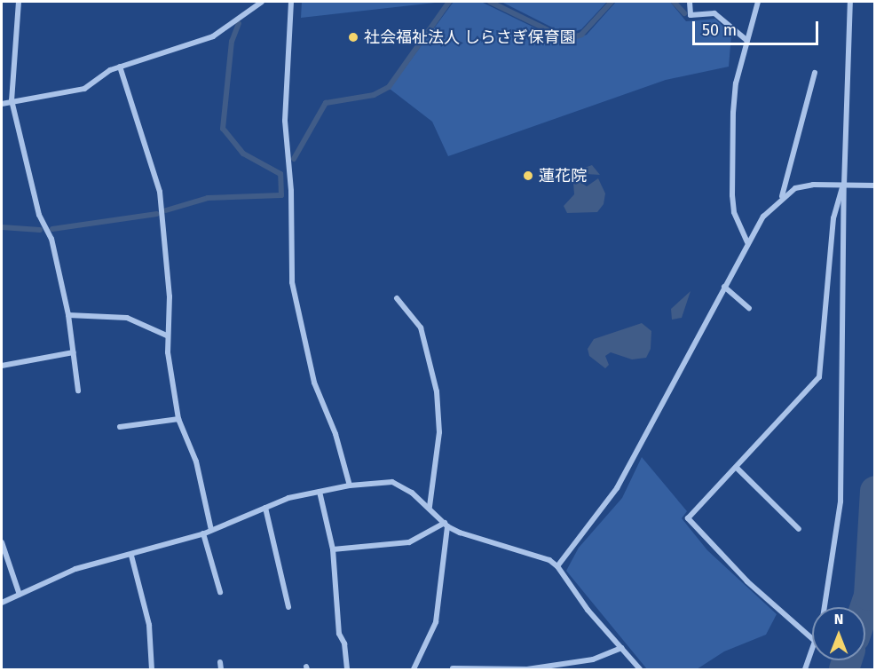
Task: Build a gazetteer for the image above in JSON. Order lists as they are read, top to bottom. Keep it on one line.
{"places":["社会福祉法人 しらさぎ保育園","蓮花院"],"scale_bar":"50 m","north":"top"}
